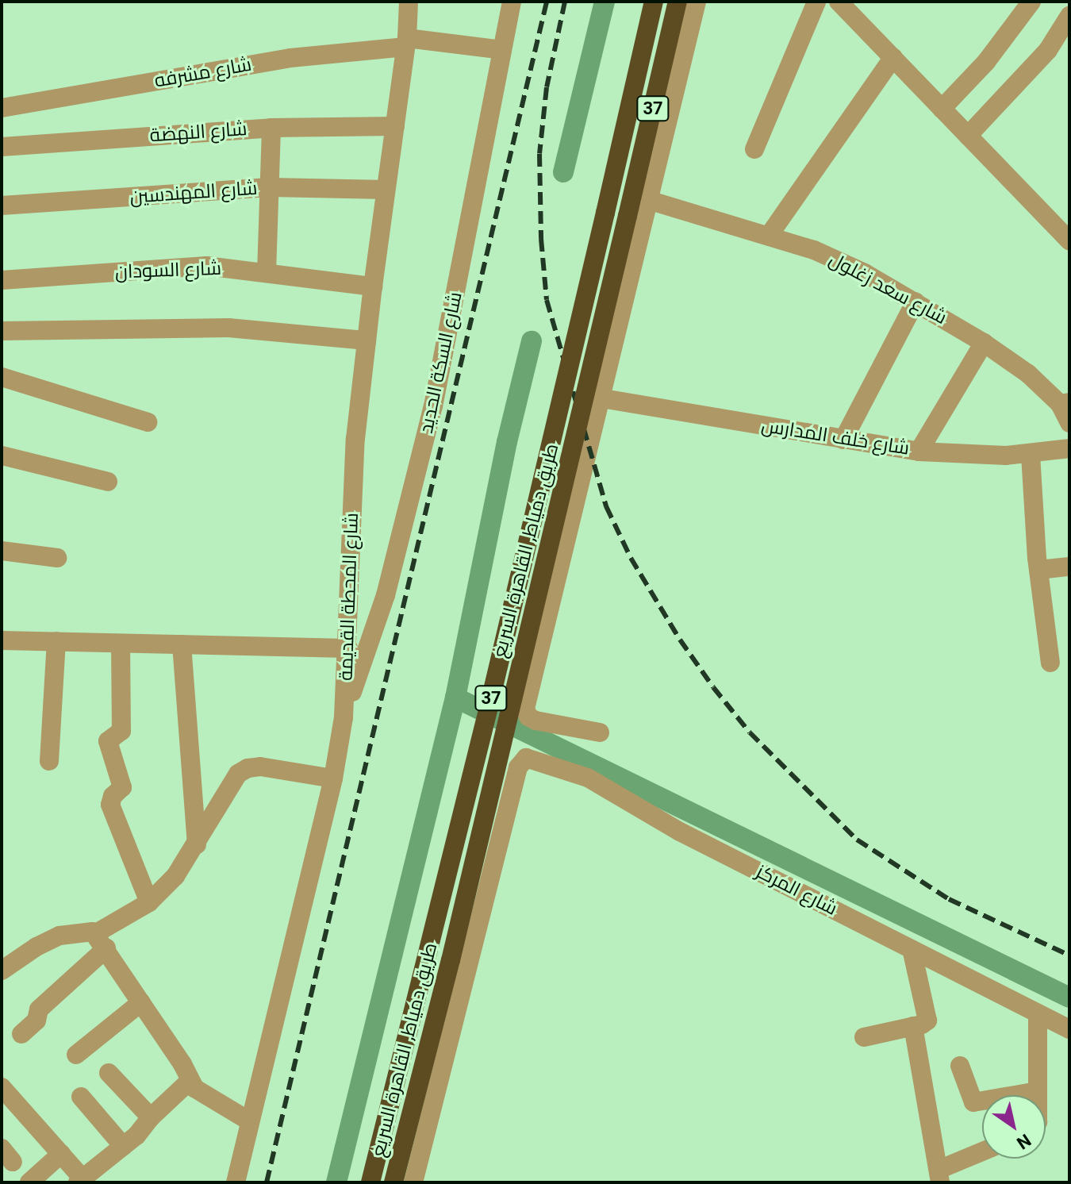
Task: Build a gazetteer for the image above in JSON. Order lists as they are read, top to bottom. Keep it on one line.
{"streets":{"highway":["37","طريق دمياط, القاهرة السريع"],"street":["شارع مشرفه","شارع النهضة","شارع المهندسين","شارع السودان","شارع سعد زغلول","شارع السكة الحديد","شارع خلف المدارس","شارع المحطة القديمة","شارع المركز"]},"crossings":[["شارع مشرفه","شارع السكة الحديد"],["شارع مشرفه","شارع المحطة القديمة"],["شارع النهضة","شارع المحطة القديمة"],["شارع المهندسين","شارع المحطة القديمة"],["شارع السودان","شارع المحطة القديمة"],["شارع السكة الحديد","شارع المحطة القديمة"]],"north":"bottom right"}
